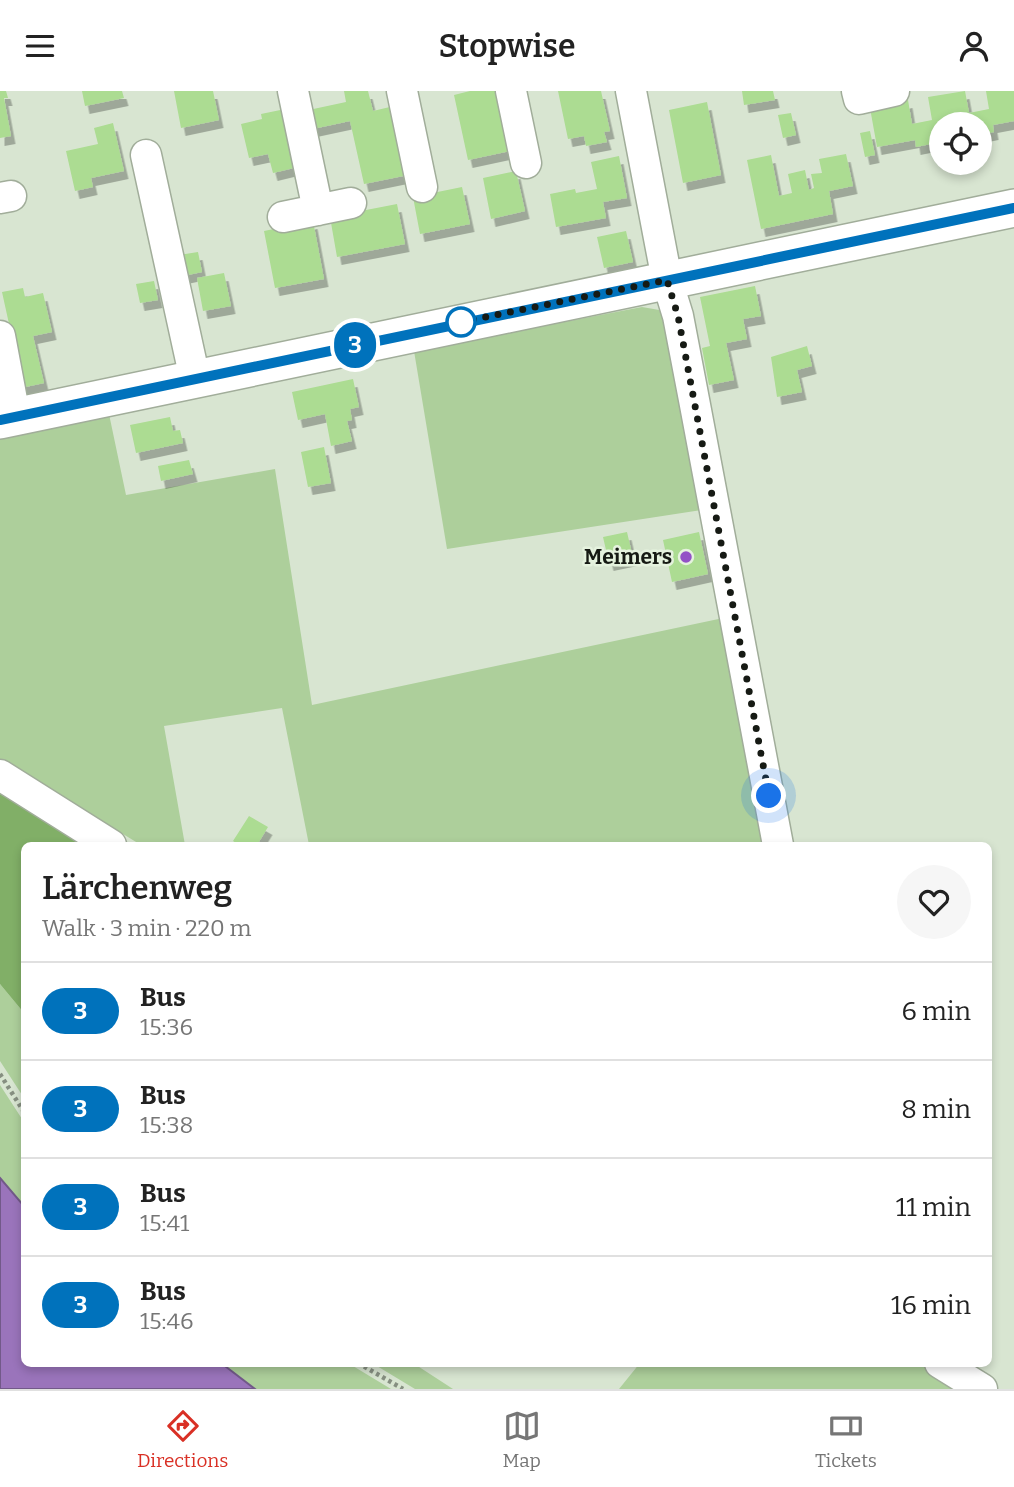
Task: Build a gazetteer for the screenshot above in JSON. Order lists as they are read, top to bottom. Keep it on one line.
{"places":["Meimers"],"lines":["bus line 3"],"page":{"header":"Stopwise","on_map":"3","heading":["Lärchenweg","Walk · 3 min · 220 m"],"list":[{"mark":"3","name":"Bus","note":"15:36","value":"6 min"},{"mark":"3","name":"Bus","note":"15:38","value":"8 min"},{"mark":"3","name":"Bus","note":"15:41","value":"11 min"},{"mark":"3","name":"Bus","note":"15:46","value":"16 min"}],"tabs":["Directions","Map","Tickets"]}}
